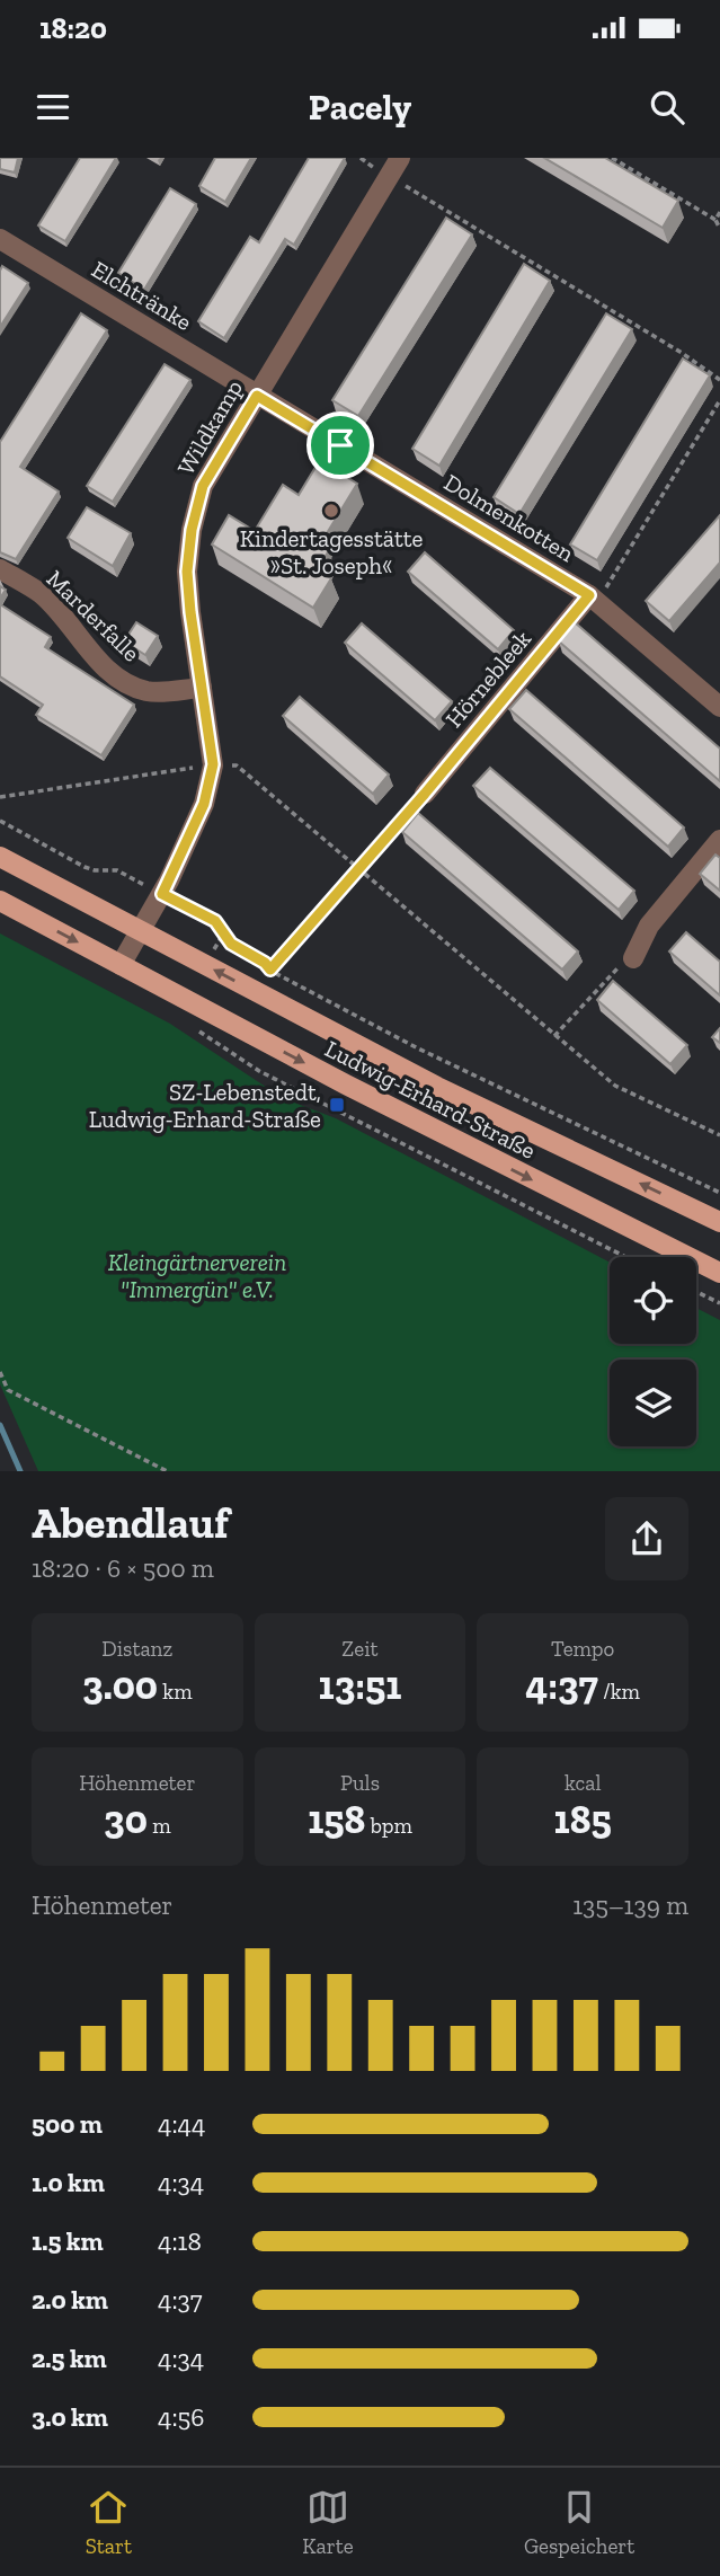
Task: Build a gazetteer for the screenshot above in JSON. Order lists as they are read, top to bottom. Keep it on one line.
{"streets":{"main road":["Ludwig-Erhard-Straße"],"street":["Elchtränke","Wildkamp","Dolmenkotten","Marderfalle","Hörnebleek"]},"crossings":[["Elchtränke","Wildkamp"],["Elchtränke","Dolmenkotten"],["Wildkamp","Dolmenkotten"],["Wildkamp","Marderfalle"],["Wildkamp","Ludwig-Erhard-Straße"],["Dolmenkotten","Hörnebleek"]],"parks":["Kleingärtnerverein \"Immergün\" e.V."],"places":{"other":["Kindertagesstätte »St. Joseph«"],"transit":["SZ-Lebenstedt, Ludwig-Erhard-Straße"]},"page":{"status":"18:20","header":"Pacely","heading":["Abendlauf","18:20 · 6 × 500 m"],"stats":[["Distanz","3.00 km"],["Zeit","13:51"],["Tempo","4:37 /km"],["Höhenmeter","30 m"],["Puls","158 bpm"],["kcal","185"]],"chart":["Höhenmeter","135–139 m"],"list":[{"name":"500 m","note":"4:44"},{"name":"1.0 km","note":"4:34"},{"name":"1.5 km","note":"4:18"},{"name":"2.0 km","note":"4:37"},{"name":"2.5 km","note":"4:34"},{"name":"3.0 km","note":"4:56"}],"tabs":["Start","Karte","Gespeichert"]}}
